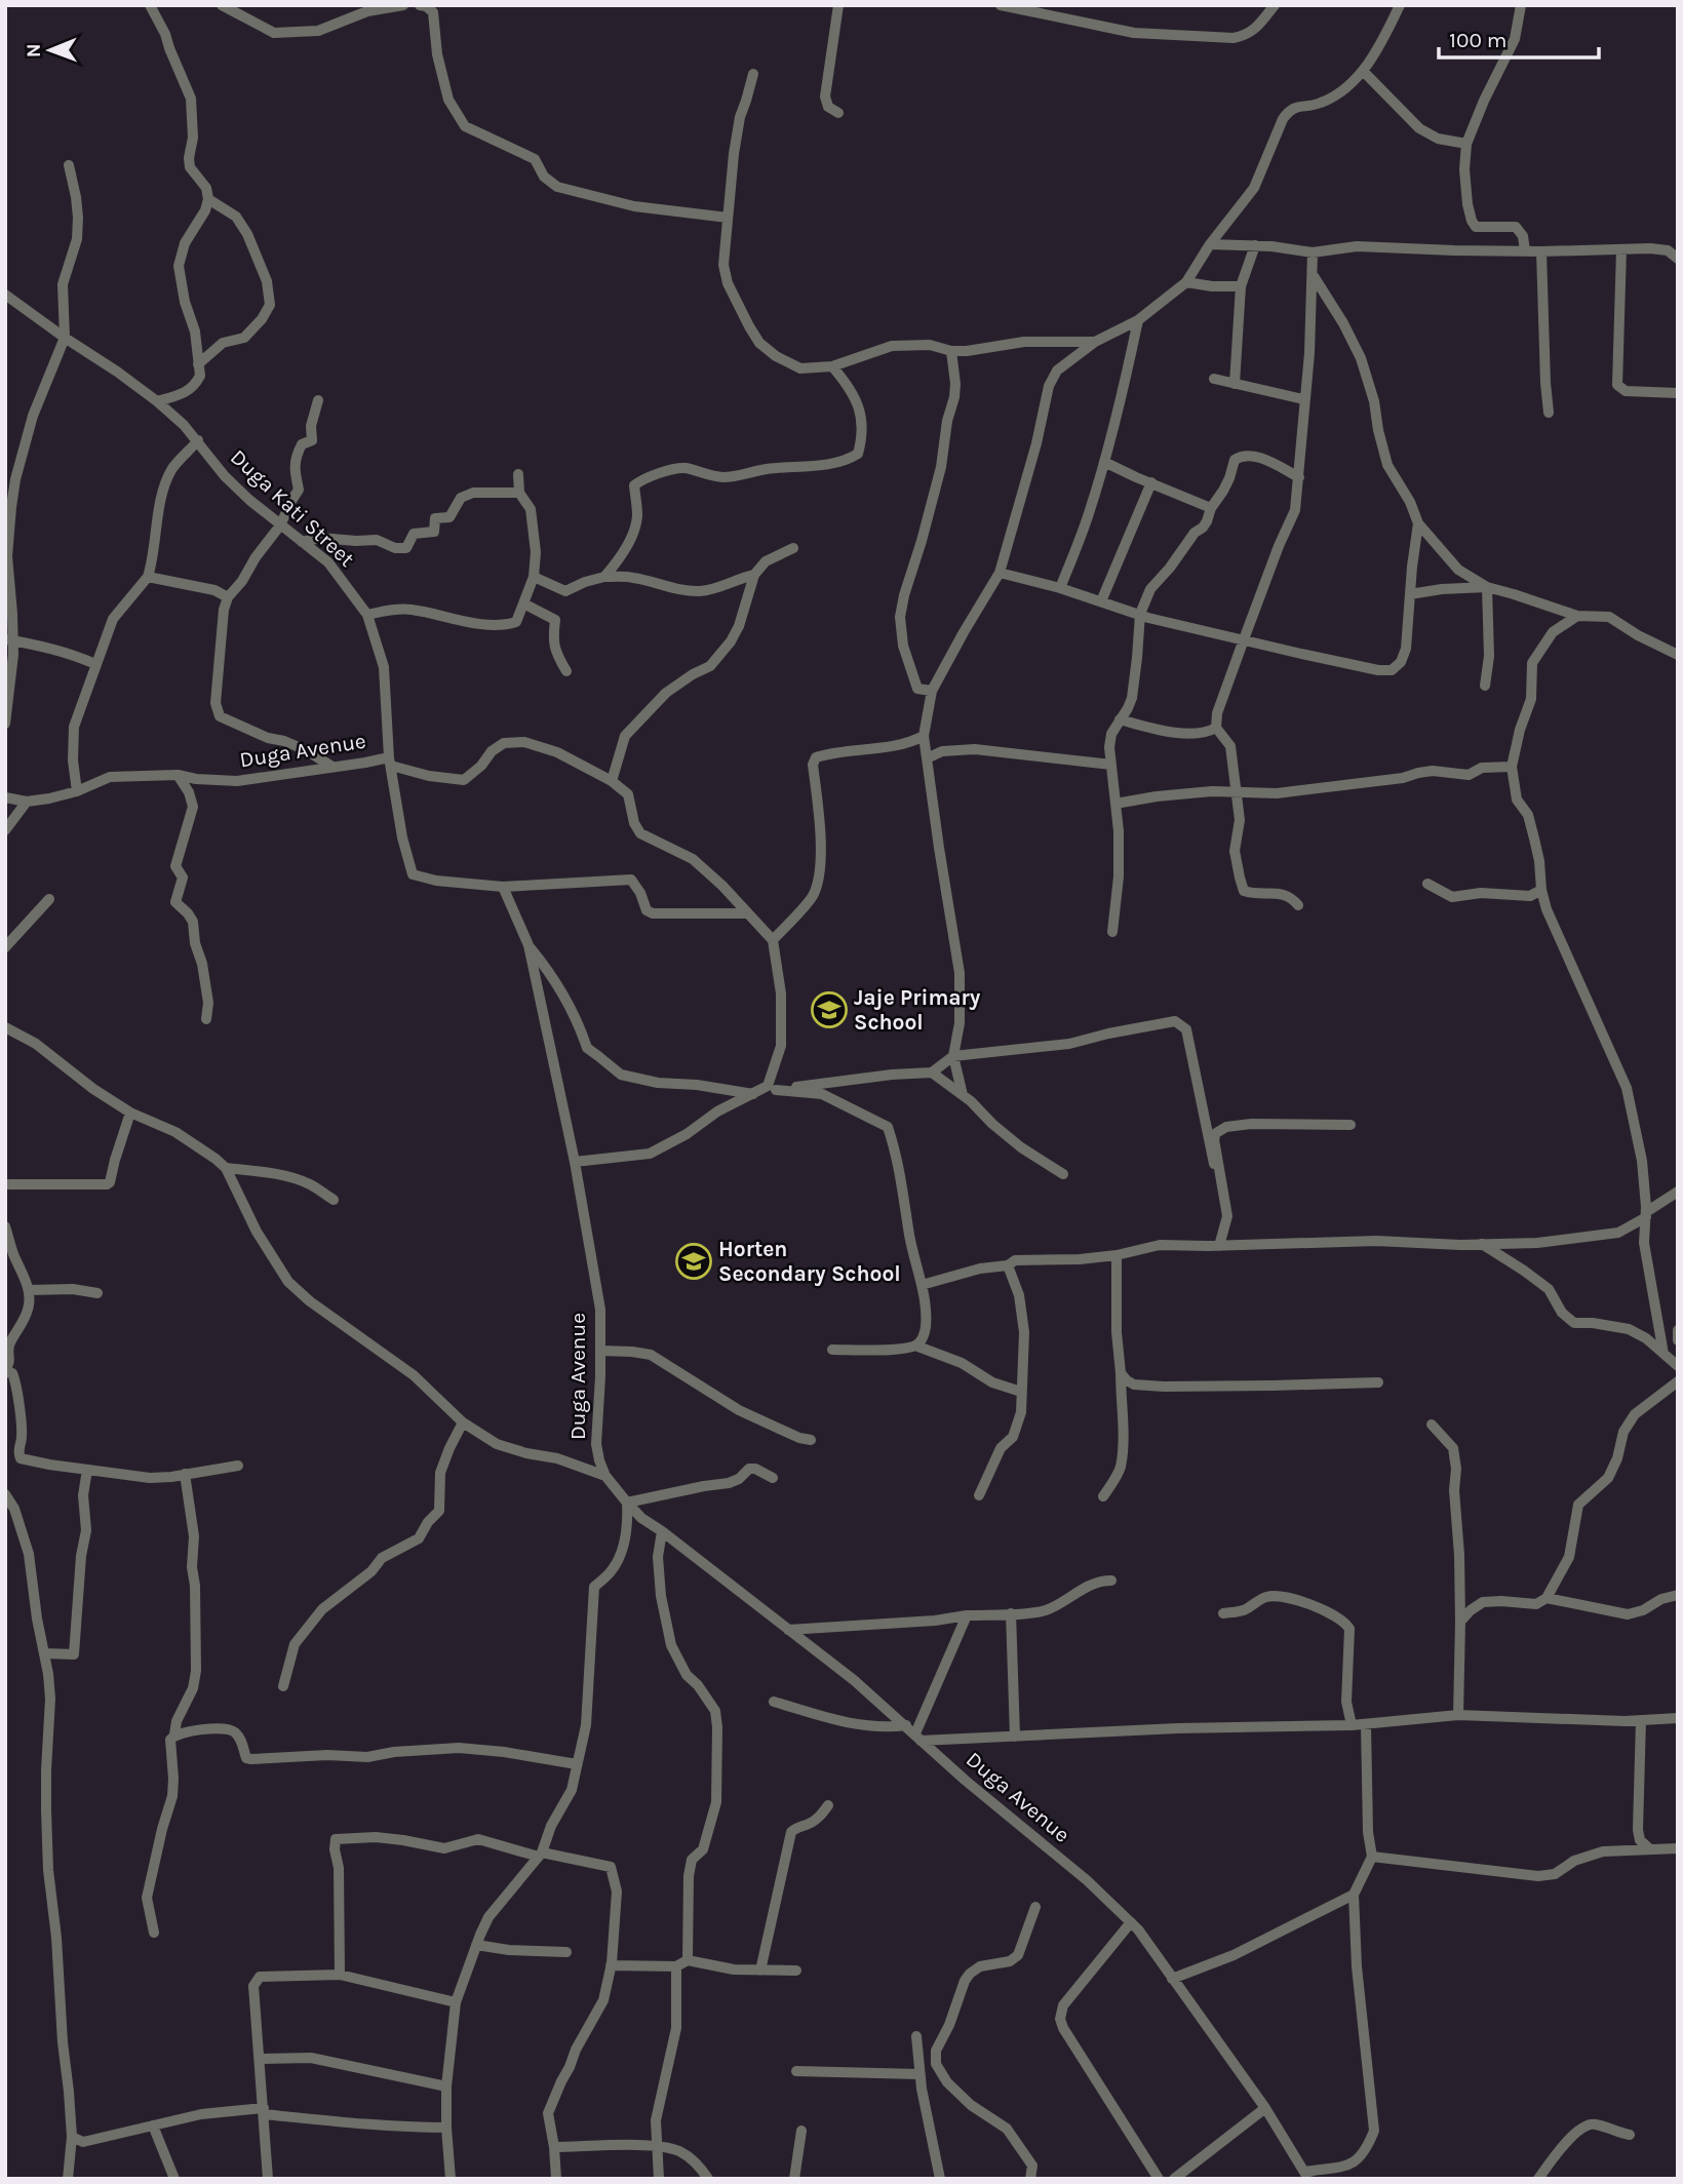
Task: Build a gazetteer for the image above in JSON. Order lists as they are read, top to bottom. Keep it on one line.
{"streets":{"street":["Duga Kati Street","Duga Avenue"]},"crossings":[["Duga Kati Street","Duga Avenue"]],"places":{"school or university":["Jaje Primary School","Horten Secondary School"]},"scale_bar":"100 m","north":"left"}
